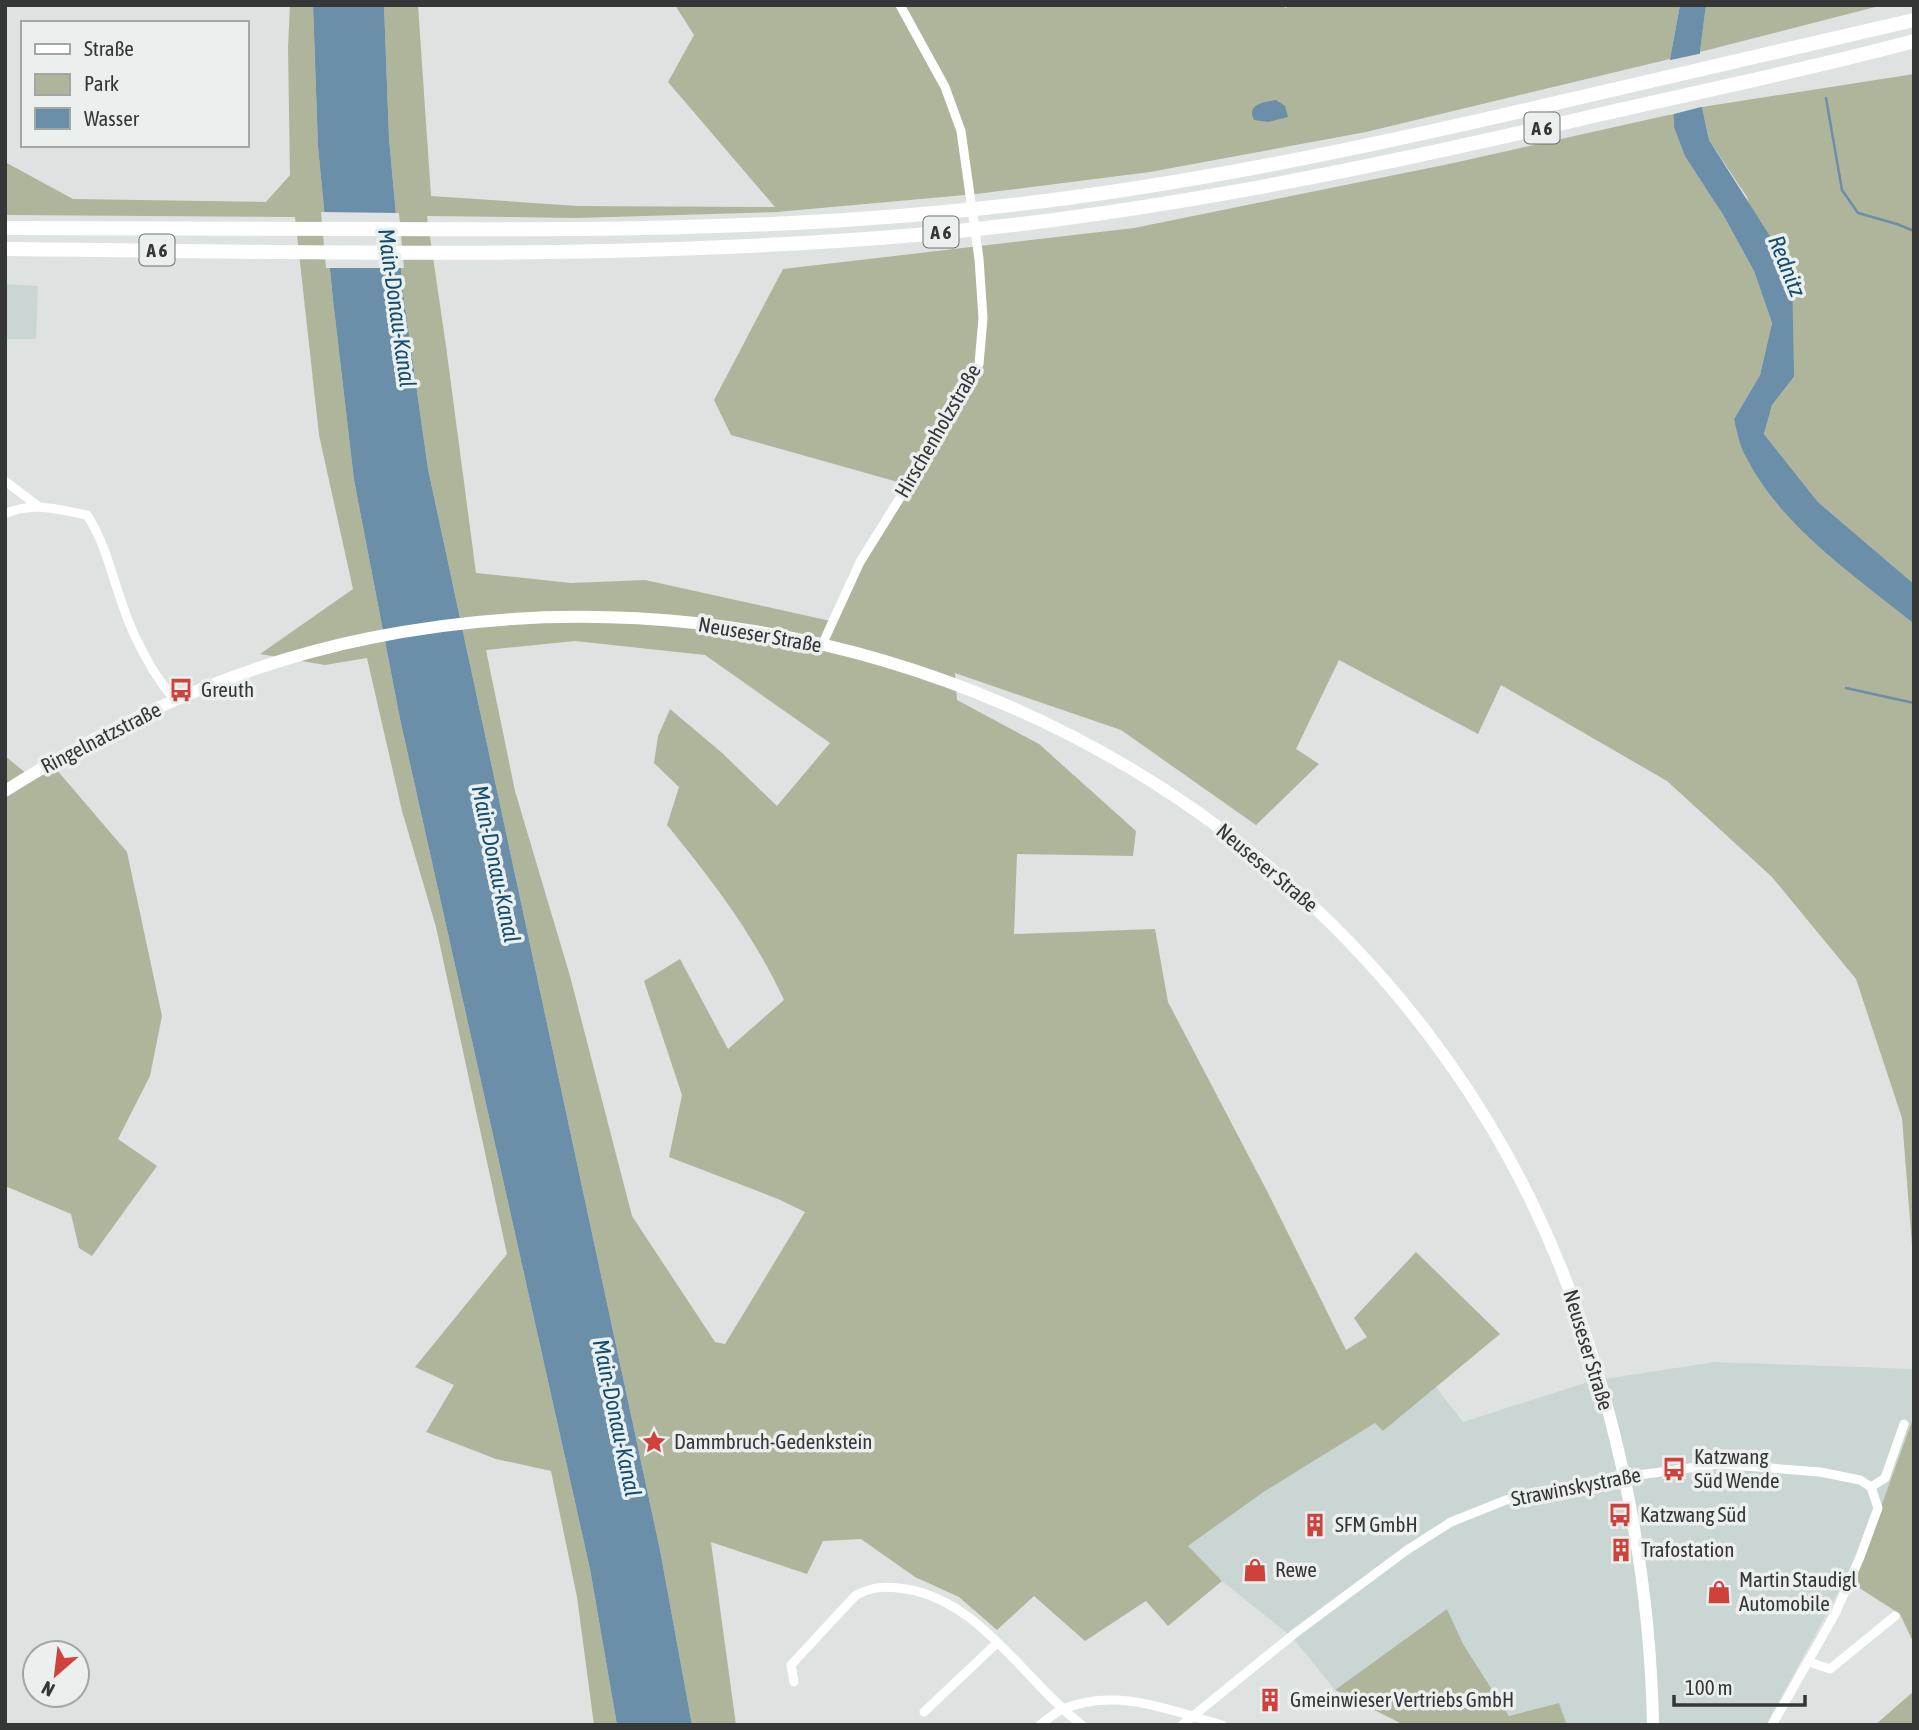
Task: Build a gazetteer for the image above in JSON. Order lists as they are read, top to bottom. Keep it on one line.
{"streets":{"highway":["A 6"],"main road":["Neuseser Straße","Ringelnatzstraße"],"street":["Hirschenholzstraße","Strawinskystraße"]},"crossings":[["Hirschenholzstraße","Neuseser Straße"],["Neuseser Straße","Ringelnatzstraße"],["Neuseser Straße","Strawinskystraße"]],"water":["Rednitz","Main-Donau-Kanal"],"places":{"bus stop":["Greuth","Katzwang Süd Wende","Katzwang Süd"],"place":["Dammbruch-Gedenkstein"],"building":["SFM GmbH","Trafostation","Gmeinwieser Vertriebs GmbH"],"shop":["Rewe","Martin Staudigl Automobile"]},"legend":["Straße","Park","Wasser"],"scale_bar":"100 m","north":"bottom left"}
